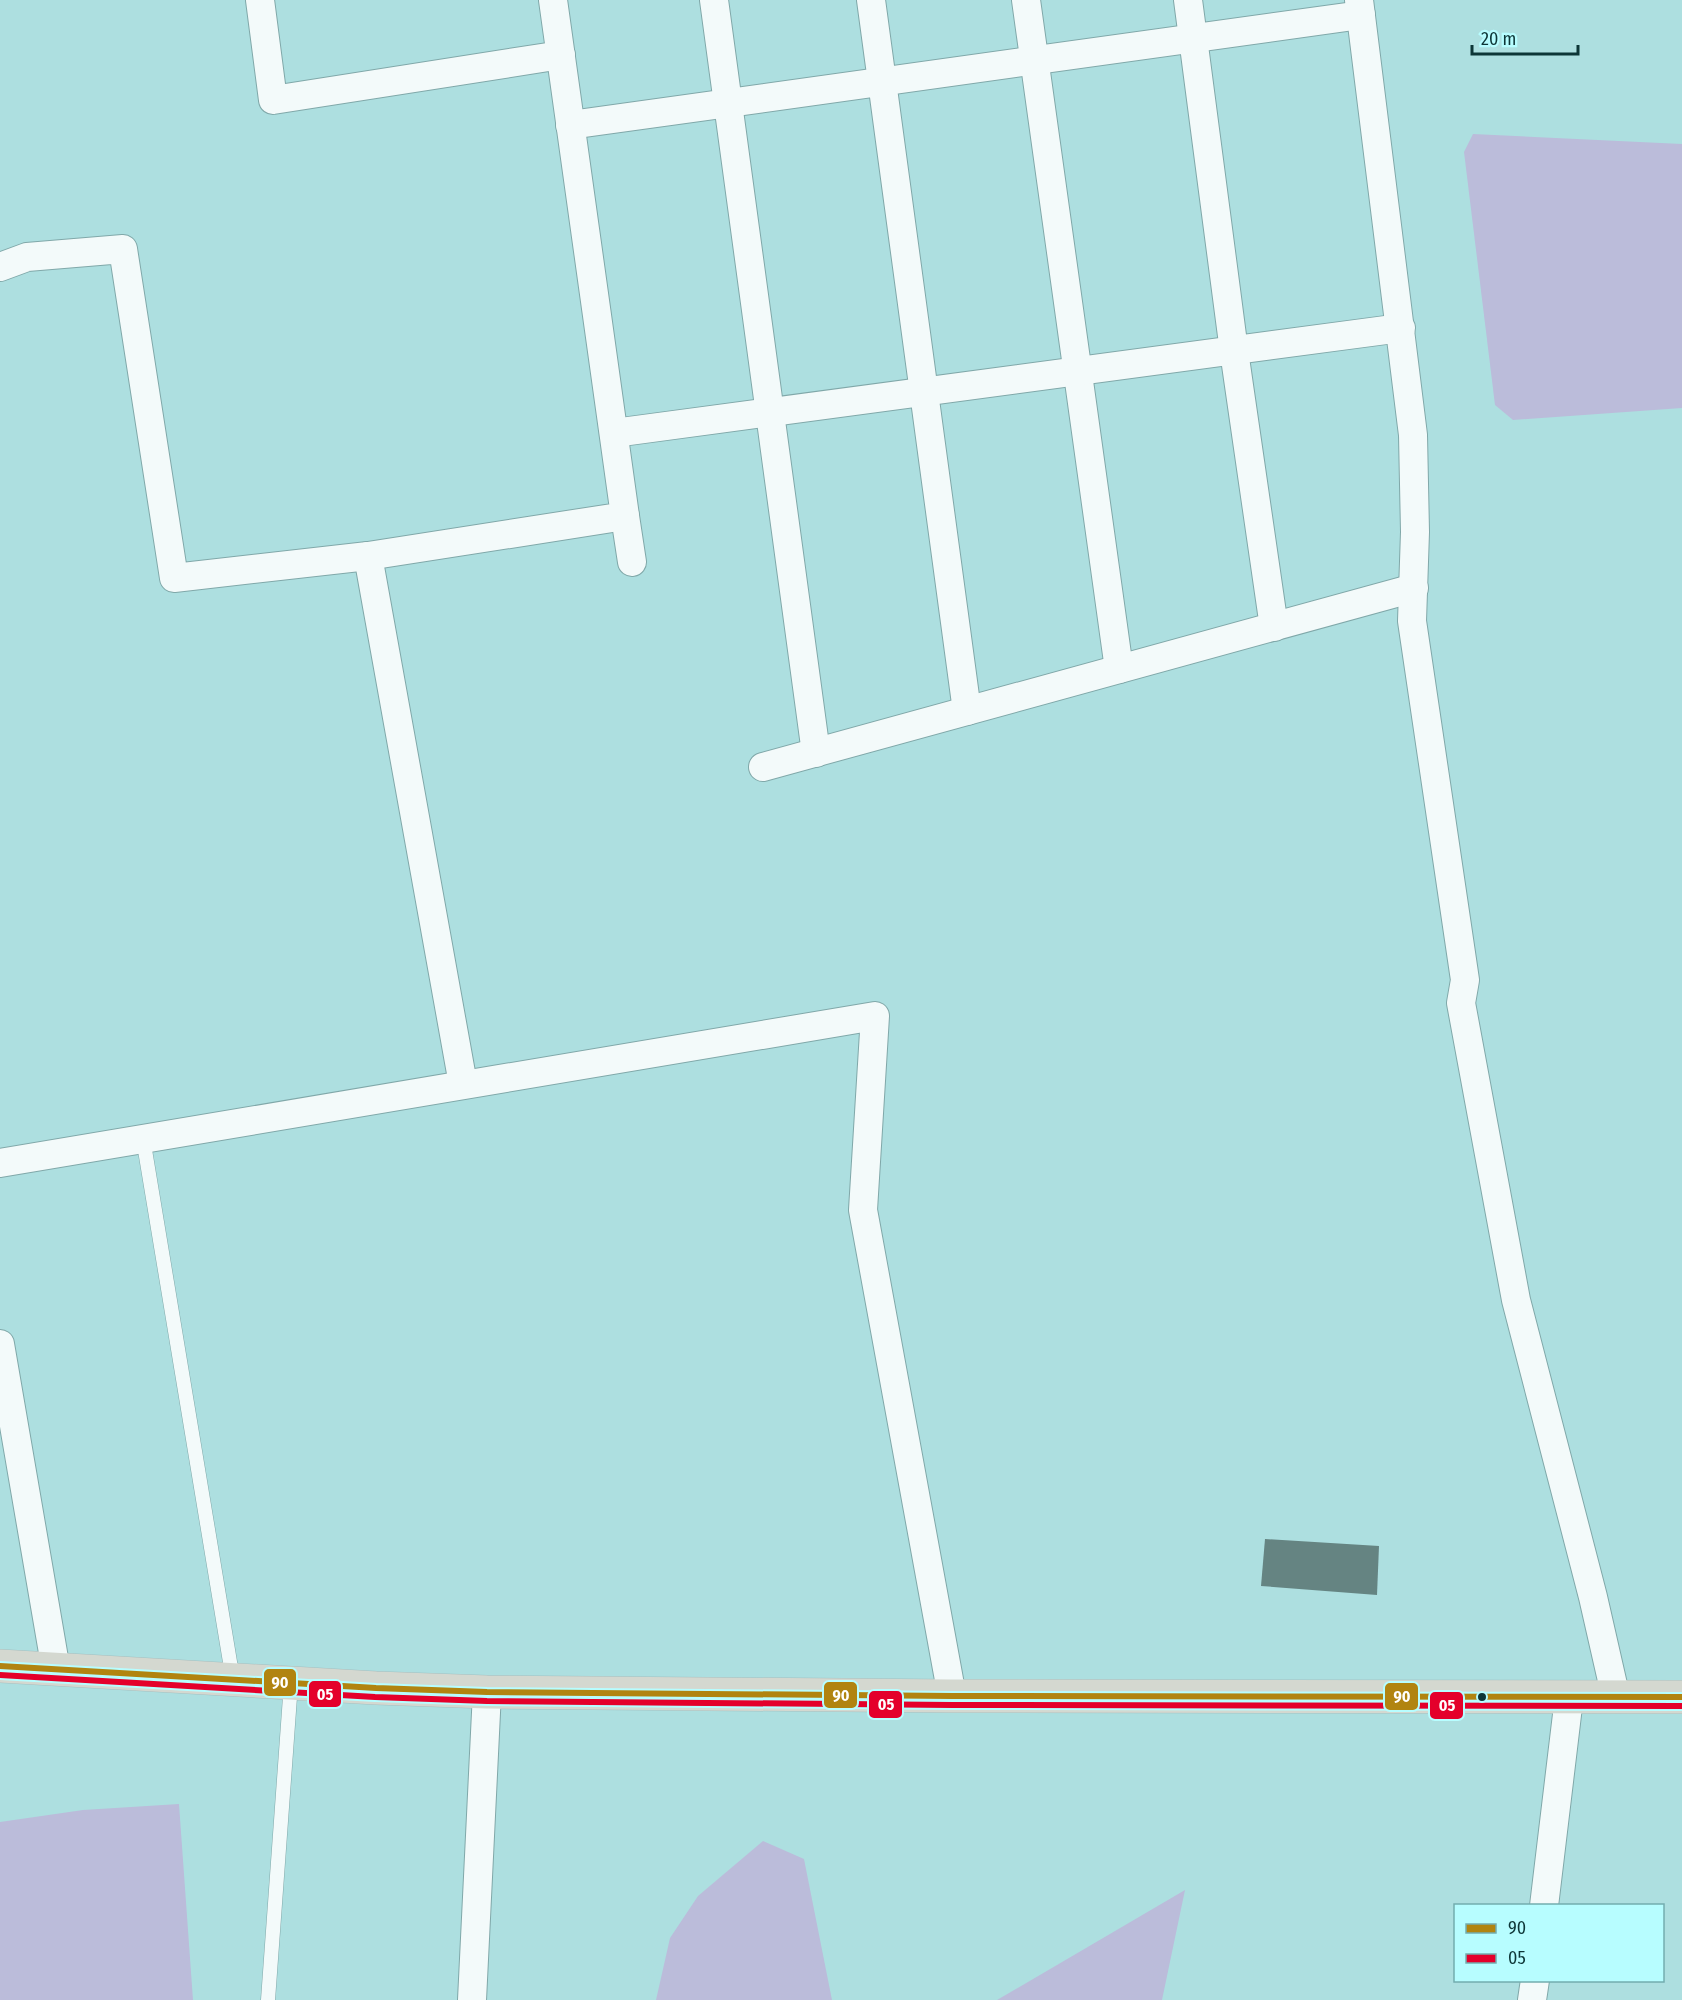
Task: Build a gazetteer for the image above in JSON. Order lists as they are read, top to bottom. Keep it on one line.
{"lines":["transit line 90","transit line 05"],"legend":["90","05"],"scale_bar":"20 m"}
